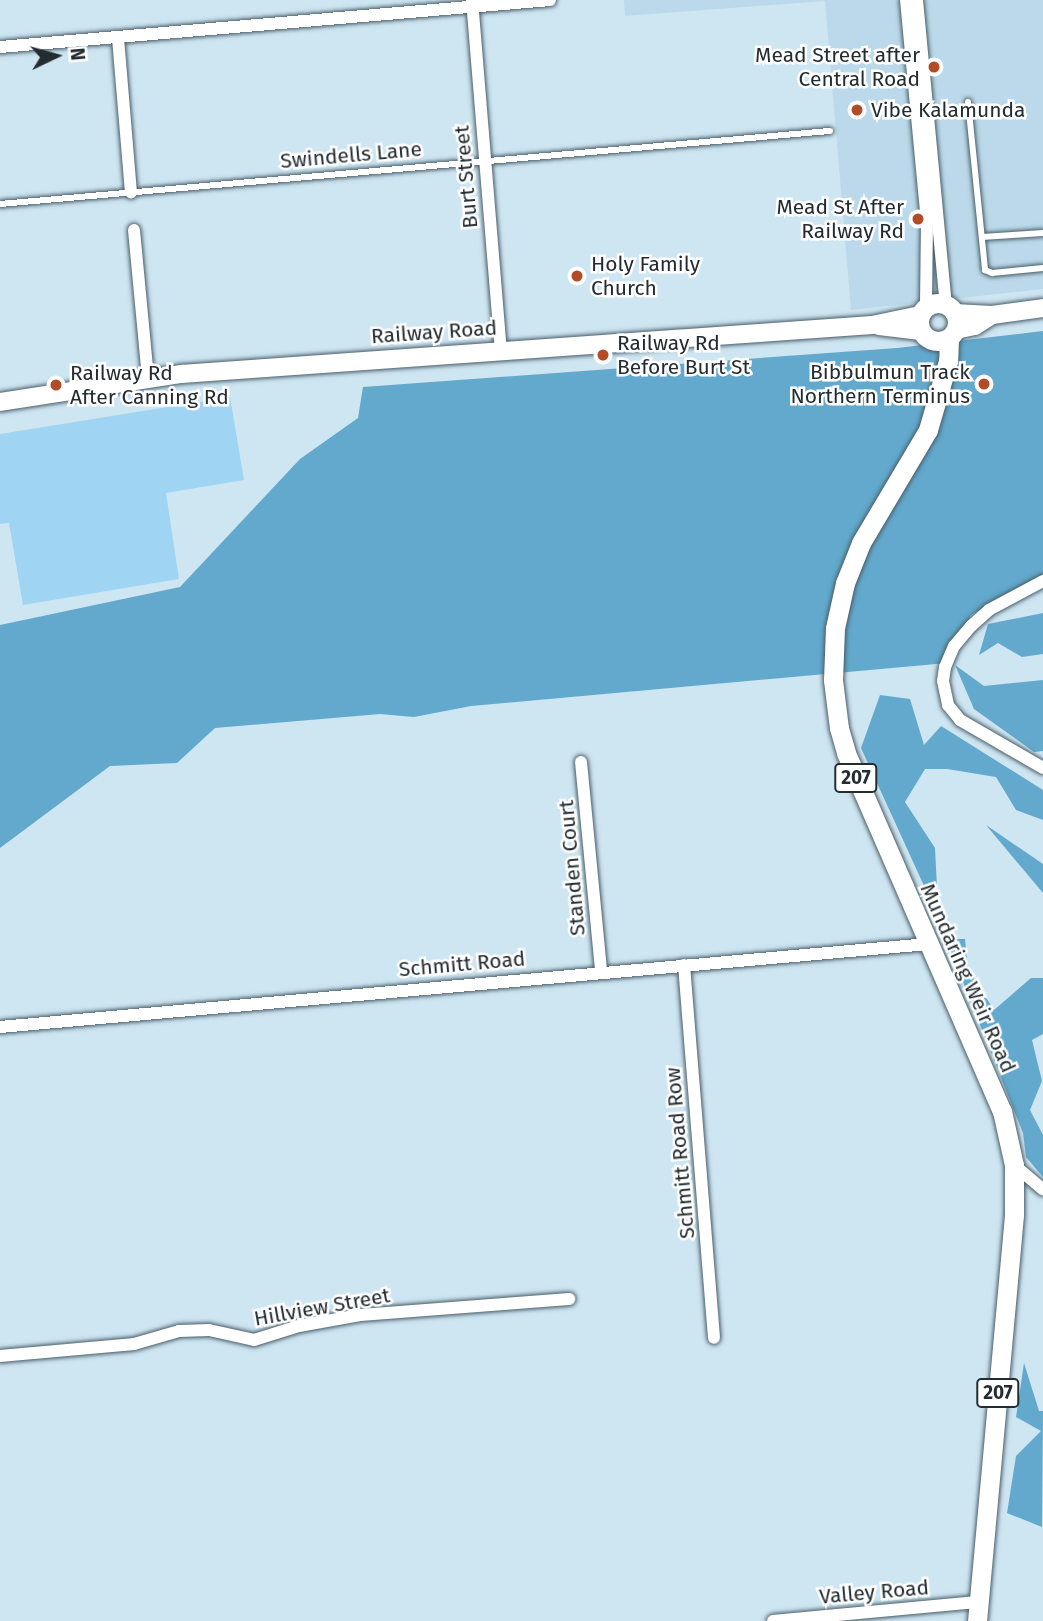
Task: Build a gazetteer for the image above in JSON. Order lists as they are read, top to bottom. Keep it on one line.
{"streets":{"main road":["207","Mundaring Weir Road"],"street":["Burt Street","Railway Road","Standen Court","Schmitt Road","Schmitt Road Row","Hillview Street","Valley Road"],"lane":["Swindells Lane"]},"crossings":[["Swindells Lane","Burt Street"],["Burt Street","Railway Road"],["207","Mundaring Weir Road"],["Standen Court","Schmitt Road"],["Schmitt Road","Mundaring Weir Road"],["Schmitt Road","Schmitt Road Row"],["Mundaring Weir Road","Valley Road"]],"places":["Mead Street after Central Road","Vibe Kalamunda","Mead St After Railway Rd","Holy Family Church","Railway Rd Before Burt St","Bibbulmun Track Northern Terminus","Railway Rd After Canning Rd"],"north":"right"}
